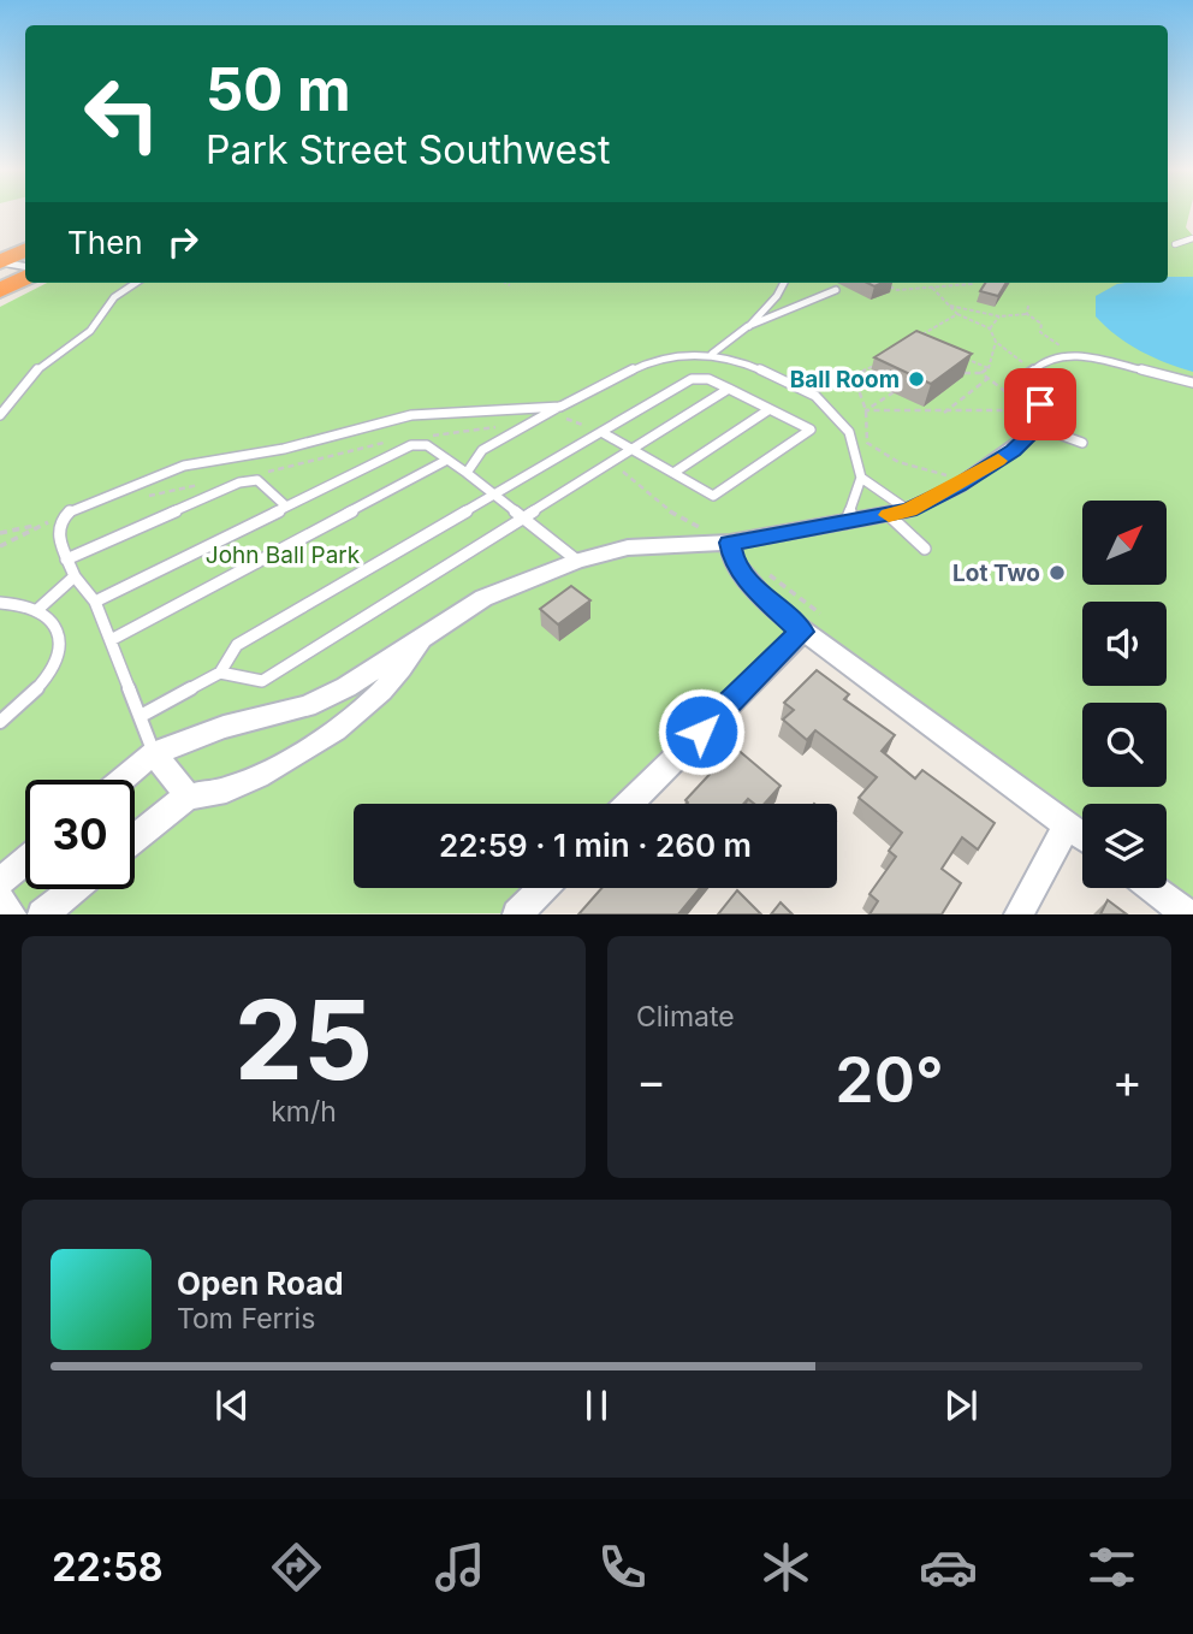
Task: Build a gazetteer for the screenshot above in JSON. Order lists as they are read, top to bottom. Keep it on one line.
{"parks":["John Ball Park"],"places":["Ball Room","Lot Two"],"north":"top right","page":{"turn":["50 m","Park Street Southwest"],"then":"Then","limit":"30","trip":"22:59 · 1 min · 260 m","tile":[["25","km/h"],"Climate"],"heat":["−","20°","+"],"song":["Open Road","Tom Ferris"],"tabs":"22:58"}}
